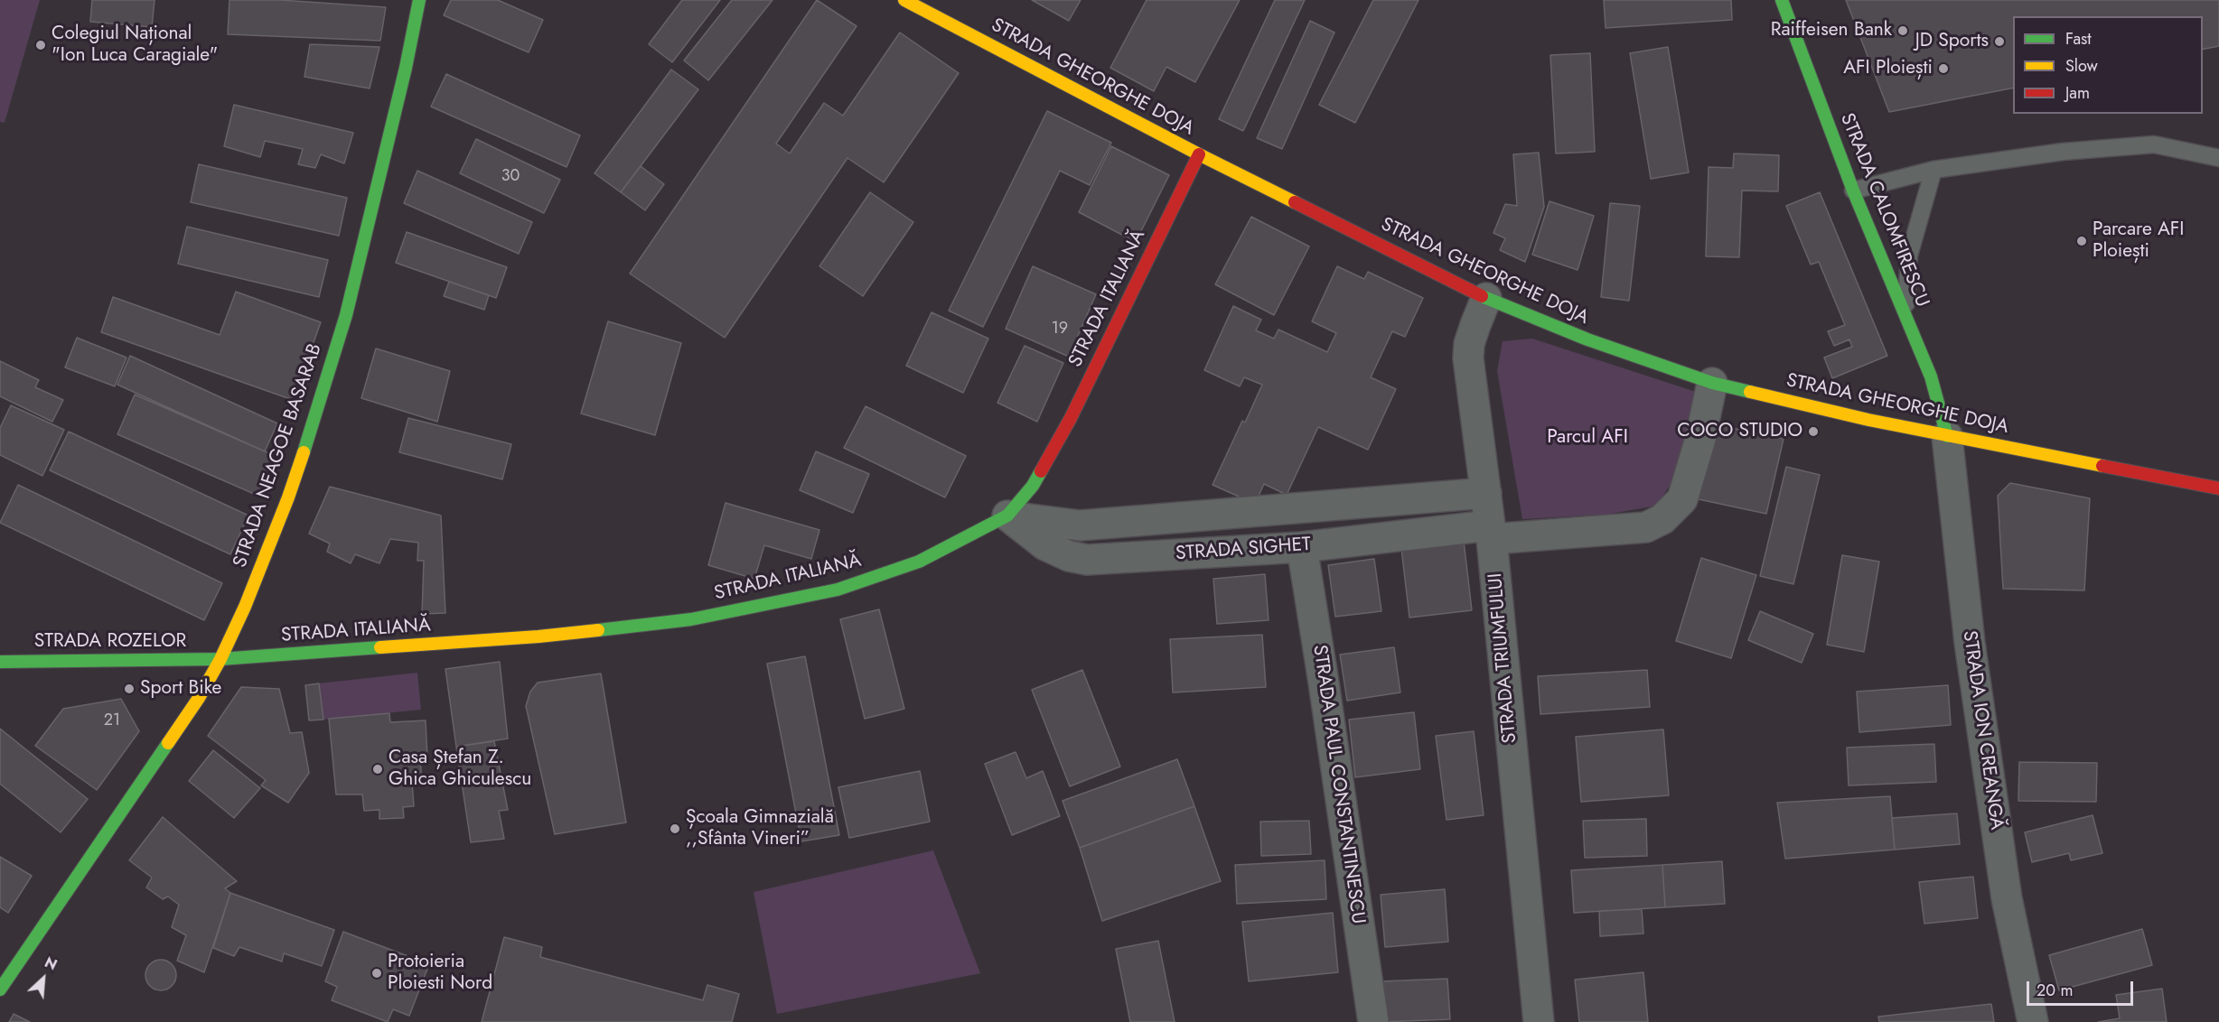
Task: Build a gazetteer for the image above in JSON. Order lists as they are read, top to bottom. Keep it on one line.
{"streets":{"main road":["STRADA GHEORGHE DOJA","STRADA CALOMFIRESCU","STRADA ITALIANĂ","STRADA NEAGOE BASARAB","STRADA ROZELOR"],"street":["STRADA SIGHET","STRADA TRIUMFULUI","STRADA ION CREANGĂ","STRADA PAUL CONSTANTINESCU"]},"crossings":[["STRADA GHEORGHE DOJA","STRADA CALOMFIRESCU"],["STRADA GHEORGHE DOJA","STRADA ITALIANĂ"],["STRADA GHEORGHE DOJA","STRADA SIGHET"],["STRADA GHEORGHE DOJA","STRADA TRIUMFULUI"],["STRADA GHEORGHE DOJA","STRADA ION CREANGĂ"],["STRADA CALOMFIRESCU","STRADA ION CREANGĂ"],["STRADA ITALIANĂ","STRADA NEAGOE BASARAB"],["STRADA ITALIANĂ","STRADA SIGHET"],["STRADA ITALIANĂ","STRADA ROZELOR"],["STRADA NEAGOE BASARAB","STRADA ROZELOR"],["STRADA SIGHET","STRADA TRIUMFULUI"],["STRADA SIGHET","STRADA PAUL CONSTANTINESCU"]],"parks":["Parcul AFI"],"places":["Raiffeisen Bank","JD Sports","Colegiul Național \"Ion Luca Caragiale\"","AFI Ploiești","Parcare AFI Ploiești","COCO STUDIO","Sport Bike","Casa Ștefan Z. Ghica Ghiculescu","Școala Gimnazială ,,Sfânta Vineri”","Protoieria Ploiesti Nord"],"house_numbers":["30","19","21"],"legend":["Fast","Slow","Jam"],"scale_bar":"20 m","north":"top right"}
